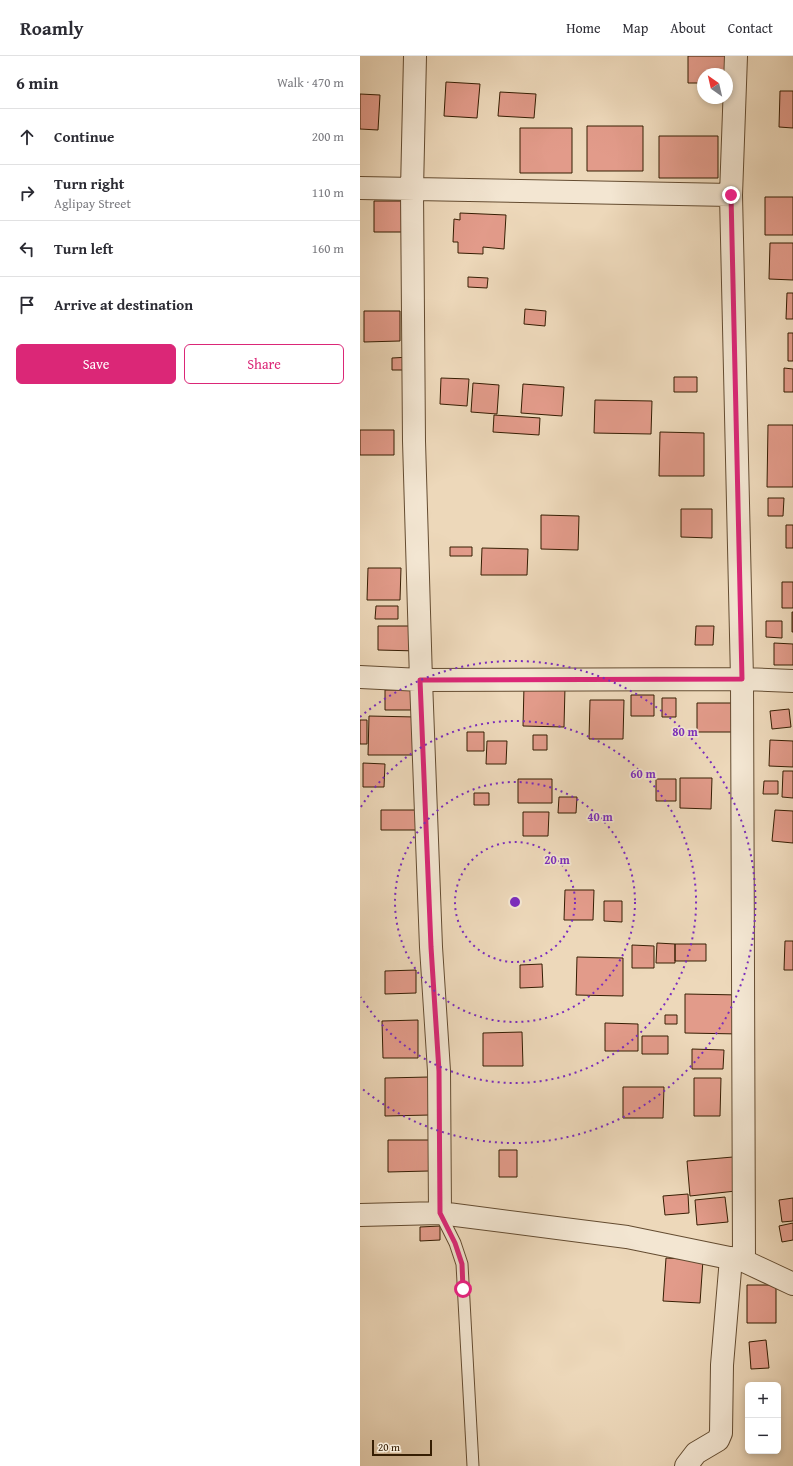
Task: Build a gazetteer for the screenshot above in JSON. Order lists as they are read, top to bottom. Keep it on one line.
{"scale_bar":"20 m","north":"top left","page":{"header":"Roamly","nav":["Home","Map","About","Contact"],"heading":["6 min","Walk · 470 m"],"list":[["Continue","200 m"],["Turn right","Aglipay Street","110 m"],["Turn left","160 m"],"Arrive at destination"],"buttons":["Save","Share"],"map_buttons":["+","−"],"scale":"20 m"},"rings":["80 m","60 m","40 m","20 m"]}
